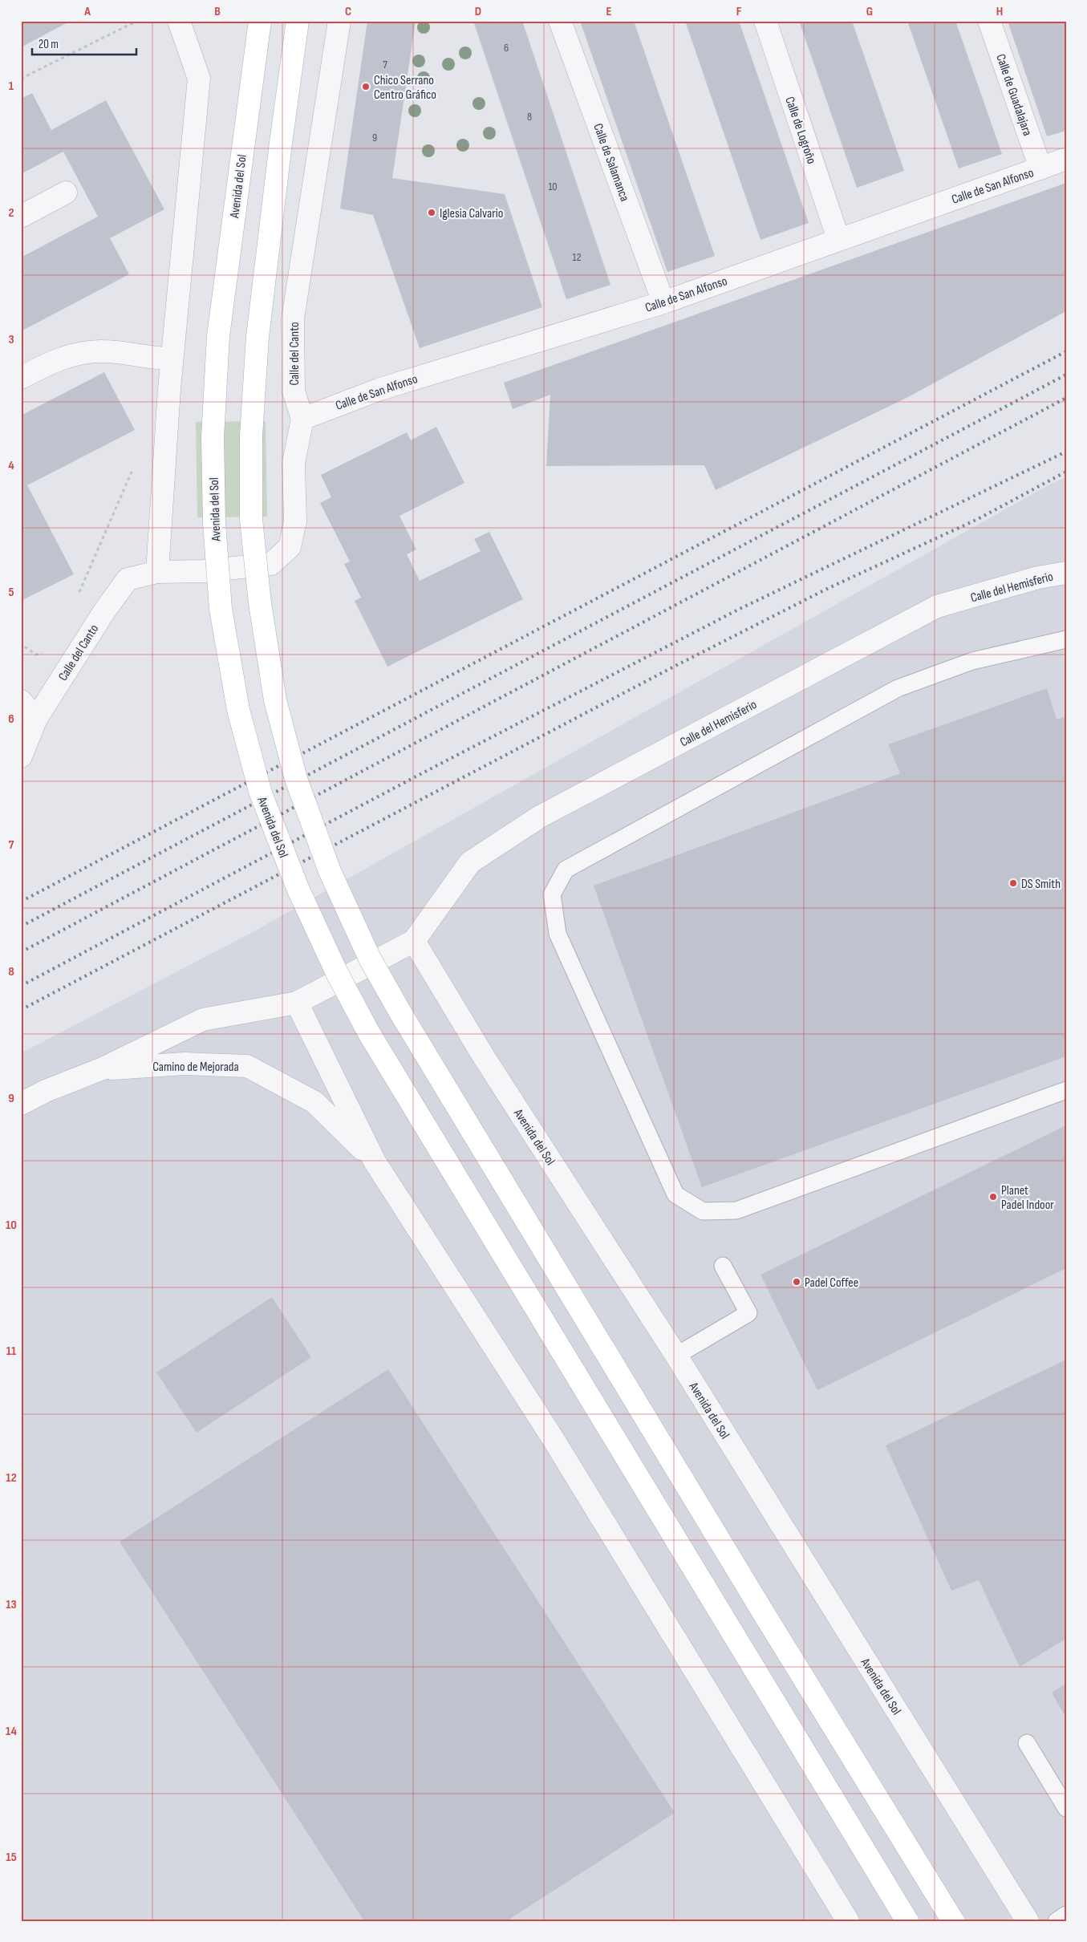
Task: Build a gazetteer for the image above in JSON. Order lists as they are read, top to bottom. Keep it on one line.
{"streets":{"main road":["Avenida del Sol"],"street":["Calle de Guadalajara","Calle de Logroño","Calle de Salamanca","Calle de San Alfonso","Calle del Canto","Calle del Hemisferio","Camino de Mejorada"]},"crossings":[["Calle de Guadalajara","Calle de San Alfonso"],["Calle de Logroño","Calle de San Alfonso"],["Calle de Salamanca","Calle de San Alfonso"],["Calle de San Alfonso","Calle del Canto"],["Avenida del Sol","Calle del Hemisferio"]],"places":["Chico Serrano Centro Gráfico","Iglesia Calvario","DS Smith","Planet Padel Indoor","Padel Coffee"],"house_numbers":["6","7","8","9","10","12"],"scale_bar":"20 m","grid":{"columns":["A","B","C","D","E","F","G","H"],"rows":["1","2","3","4","5","6","7","8","9","10","11","12","13","14","15"]}}
